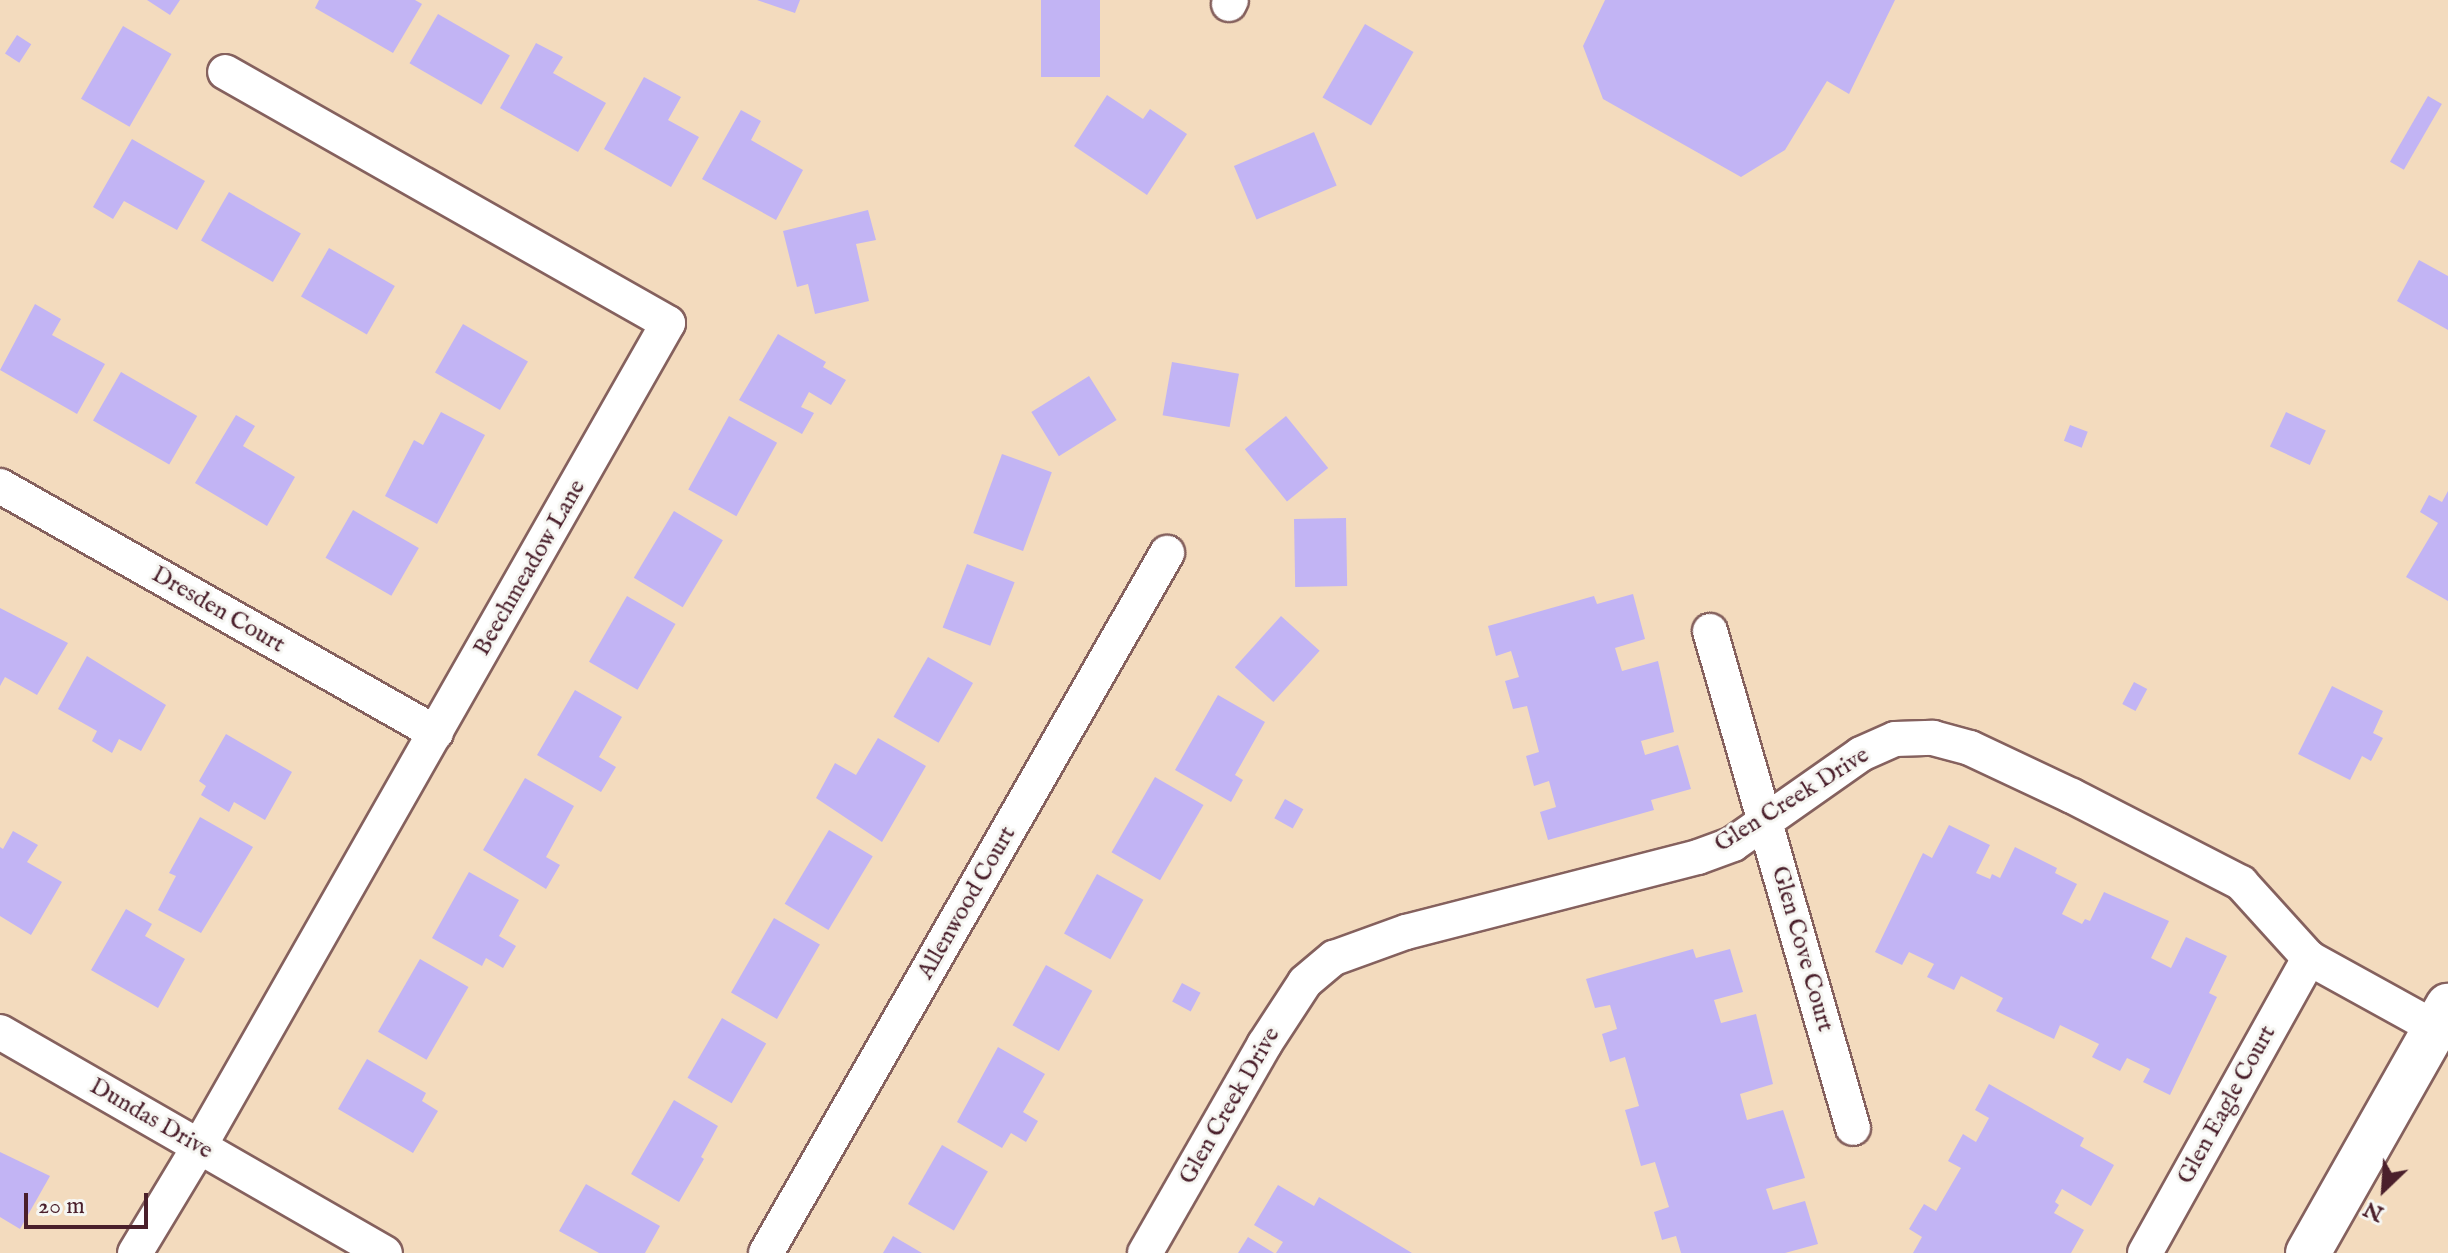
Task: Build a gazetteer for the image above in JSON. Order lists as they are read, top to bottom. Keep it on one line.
{"streets":{"street":["Beechmeadow Lane","Dresden Court","Glen Creek Drive","Allenwood Court","Glen Cove Court","Glen Eagle Court","Dundas Drive"]},"crossings":[["Beechmeadow Lane","Dresden Court"],["Beechmeadow Lane","Dundas Drive"],["Glen Creek Drive","Glen Cove Court"],["Glen Creek Drive","Glen Eagle Court"]],"scale_bar":"20 m","north":"bottom left"}
